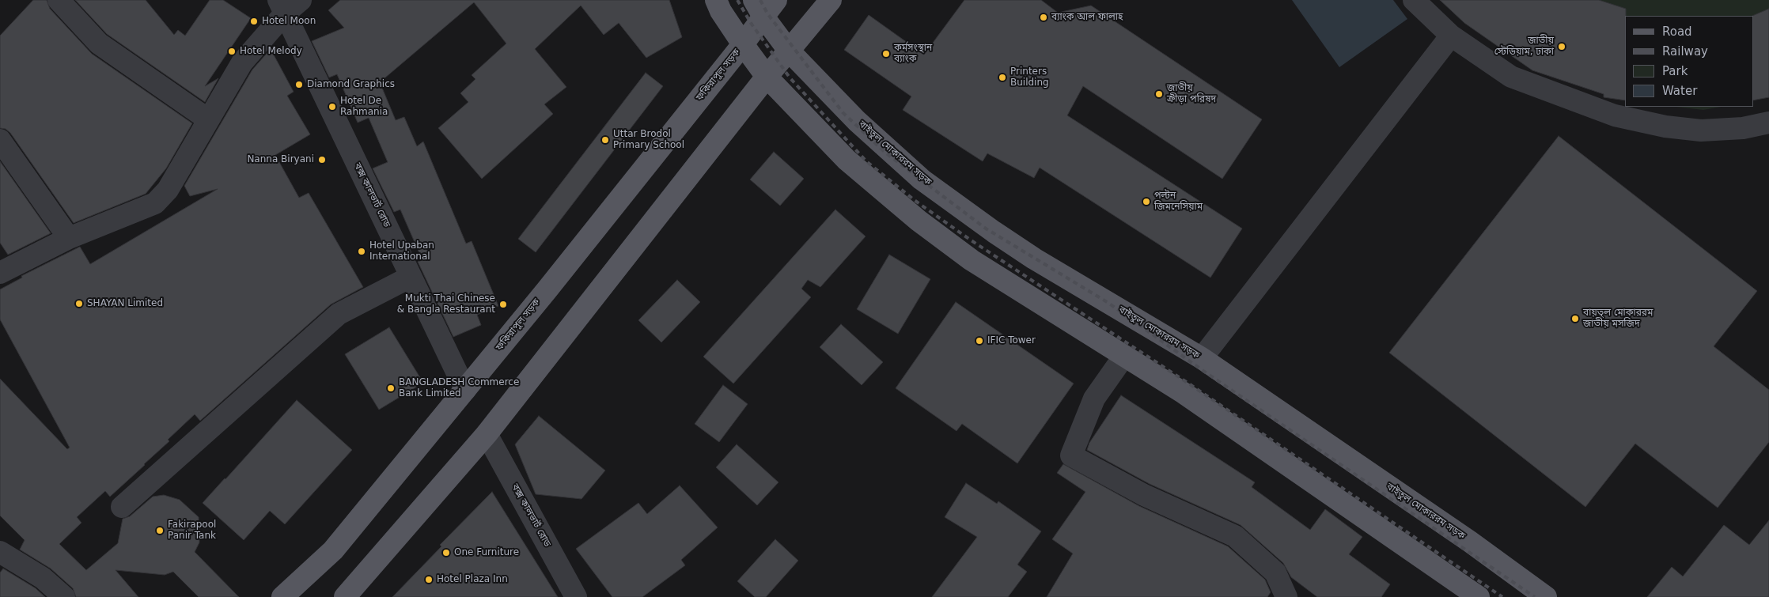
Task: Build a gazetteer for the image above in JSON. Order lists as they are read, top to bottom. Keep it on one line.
{"streets":{"main road":["ফকিরাপুল সড়ক","বাইতুল মোকাররম সড়ক"],"street":["বক্স কালভার্ট রোড"]},"crossings":[["ফকিরাপুল সড়ক","বাইতুল মোকাররম সড়ক"],["ফকিরাপুল সড়ক","বক্স কালভার্ট রোড"]],"places":["ব্যাংক আল ফালাহ","Hotel Moon","জাতীয় স্টেডিয়াম, ঢাকা","Hotel Melody","কর্মসংস্থান ব্যাংক","Printers Building","Diamond Graphics","জাতীয় ক্রীড়া পরিষদ","Hotel De Rahmania","Uttar Brodol Primary School","Nanna Biryani","পল্টন জিমনেসিয়াম","Hotel Upaban International","SHAYAN Limited","Mukti Thai Chinese & Bangla Restaurant","বায়তুল মোকাররম জাতীয় মসজিদ","IFIC Tower","BANGLADESH Commerce Bank Limited","Fakirapool Panir Tank","One Furniture","Hotel Plaza Inn"],"legend":["Road","Railway","Park","Water"]}
